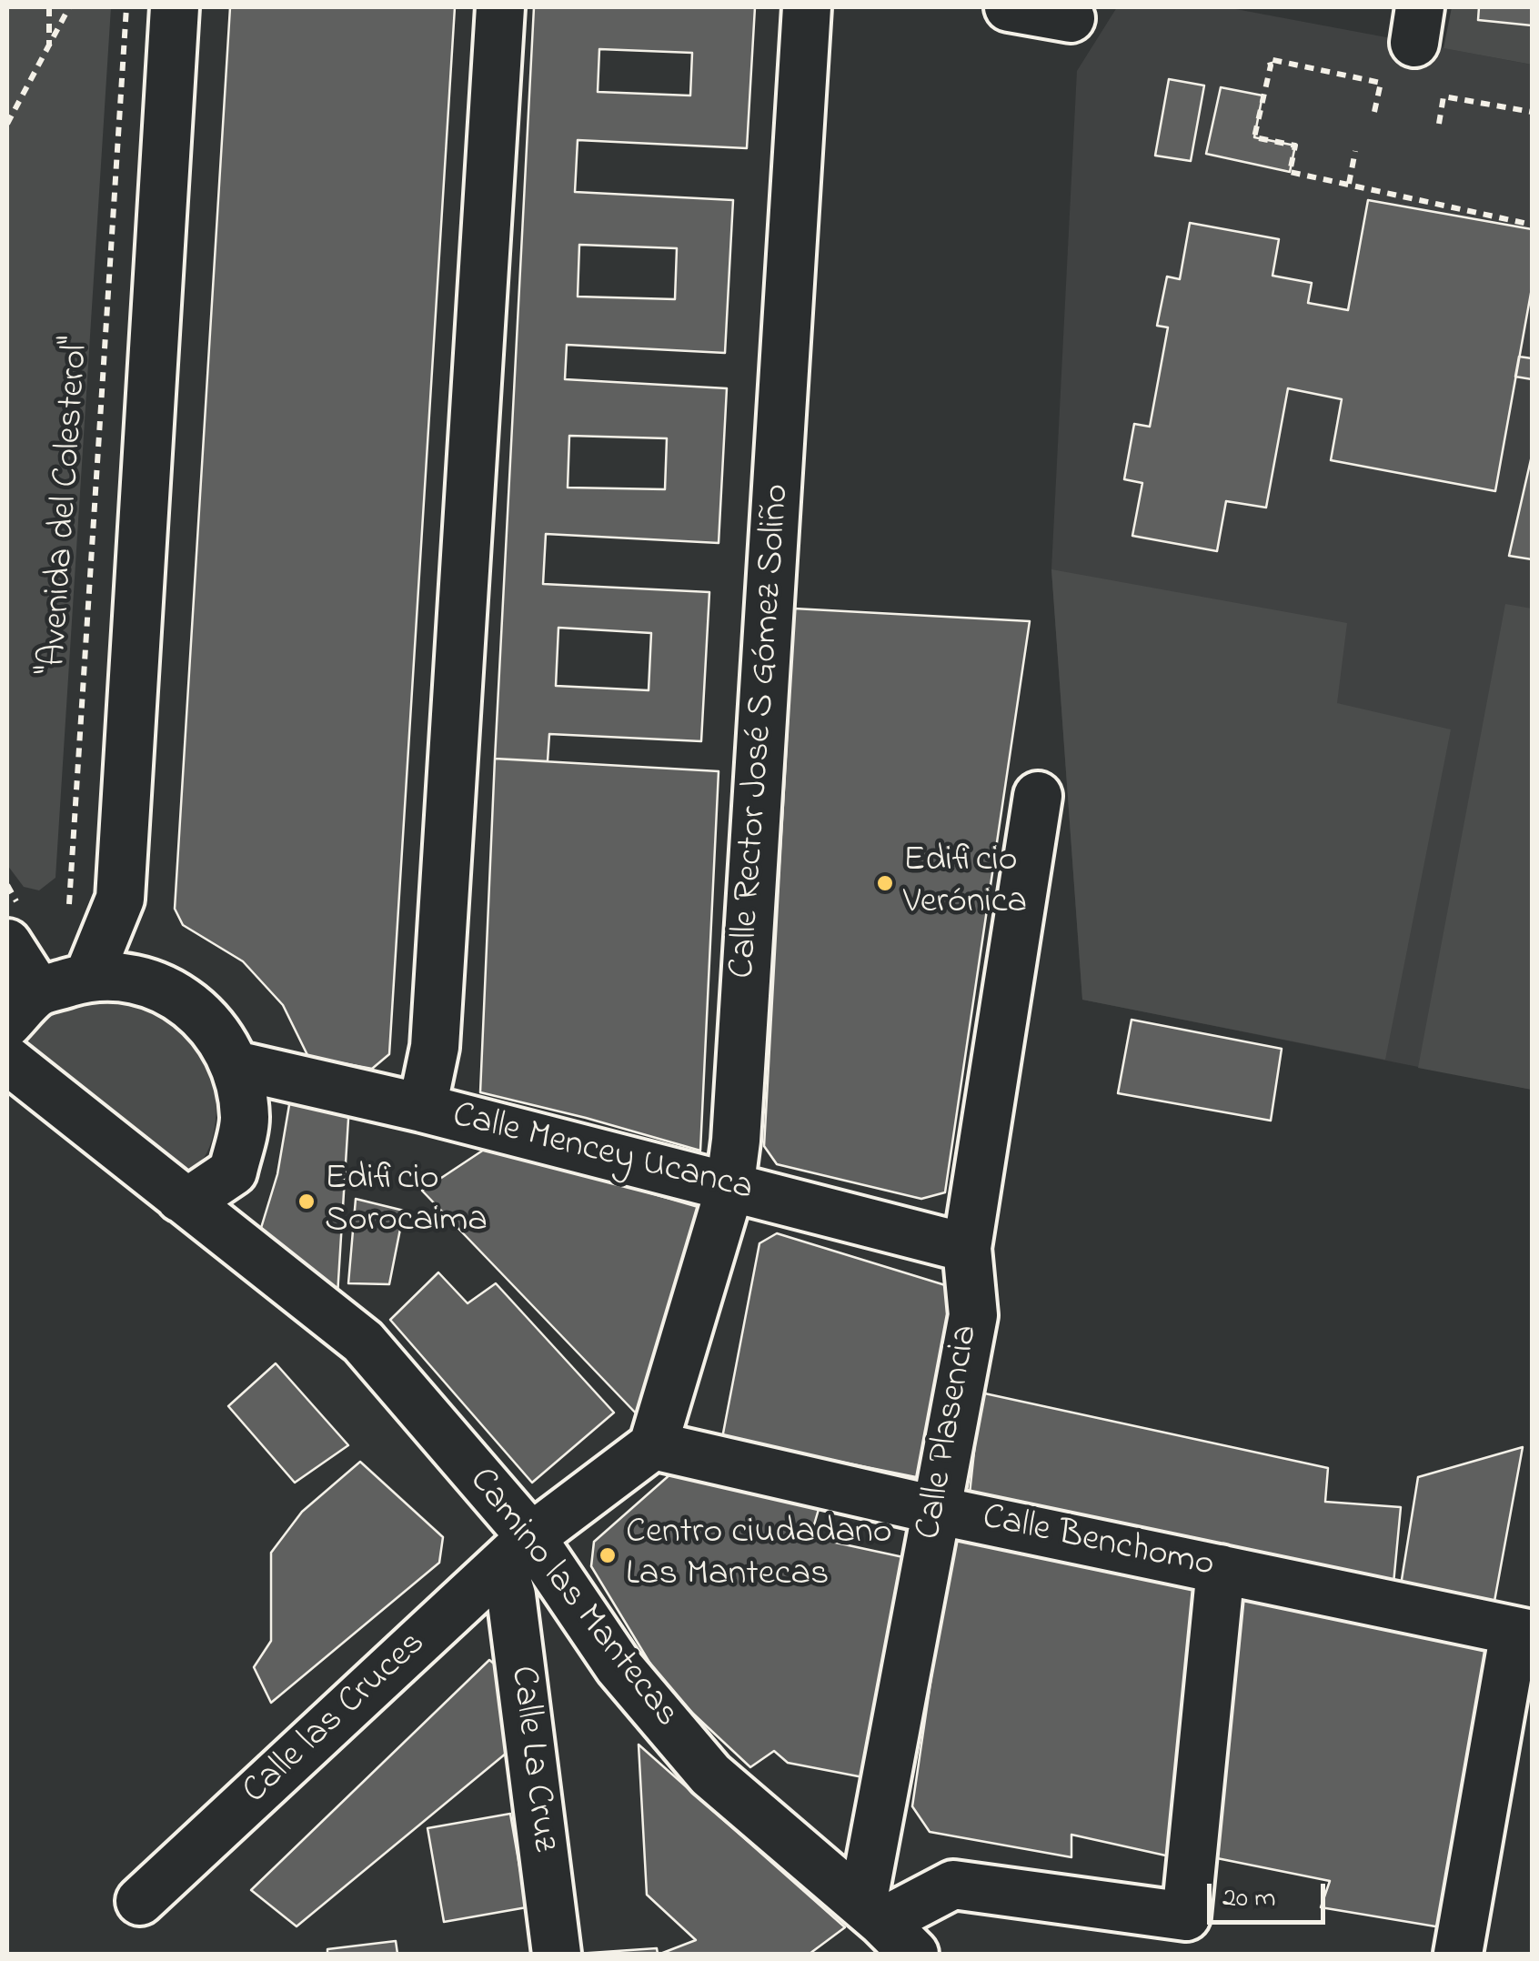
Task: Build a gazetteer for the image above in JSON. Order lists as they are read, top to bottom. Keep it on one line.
{"streets":{"street":["Calle Rector José S Gómez Soliño","Calle Mencey Ucanca","Calle Plasencia","Calle Benchomo","Camino las Mantecas","Calle las Cruces","Calle La Cruz"],"path":["\"Avenida del Colesterol\""]},"crossings":[["Calle Rector José S Gómez Soliño","Calle Mencey Ucanca"],["Calle Rector José S Gómez Soliño","Calle Benchomo"],["Calle Mencey Ucanca","Calle Plasencia"],["Calle Plasencia","Calle Benchomo"],["Calle Plasencia","Camino las Mantecas"],["Camino las Mantecas","Calle las Cruces"],["Camino las Mantecas","Calle La Cruz"],["Calle las Cruces","Calle La Cruz"]],"places":["Edificio Verónica","Edificio Sorocaima","Centro ciudadano Las Mantecas"],"scale_bar":"20 m"}
